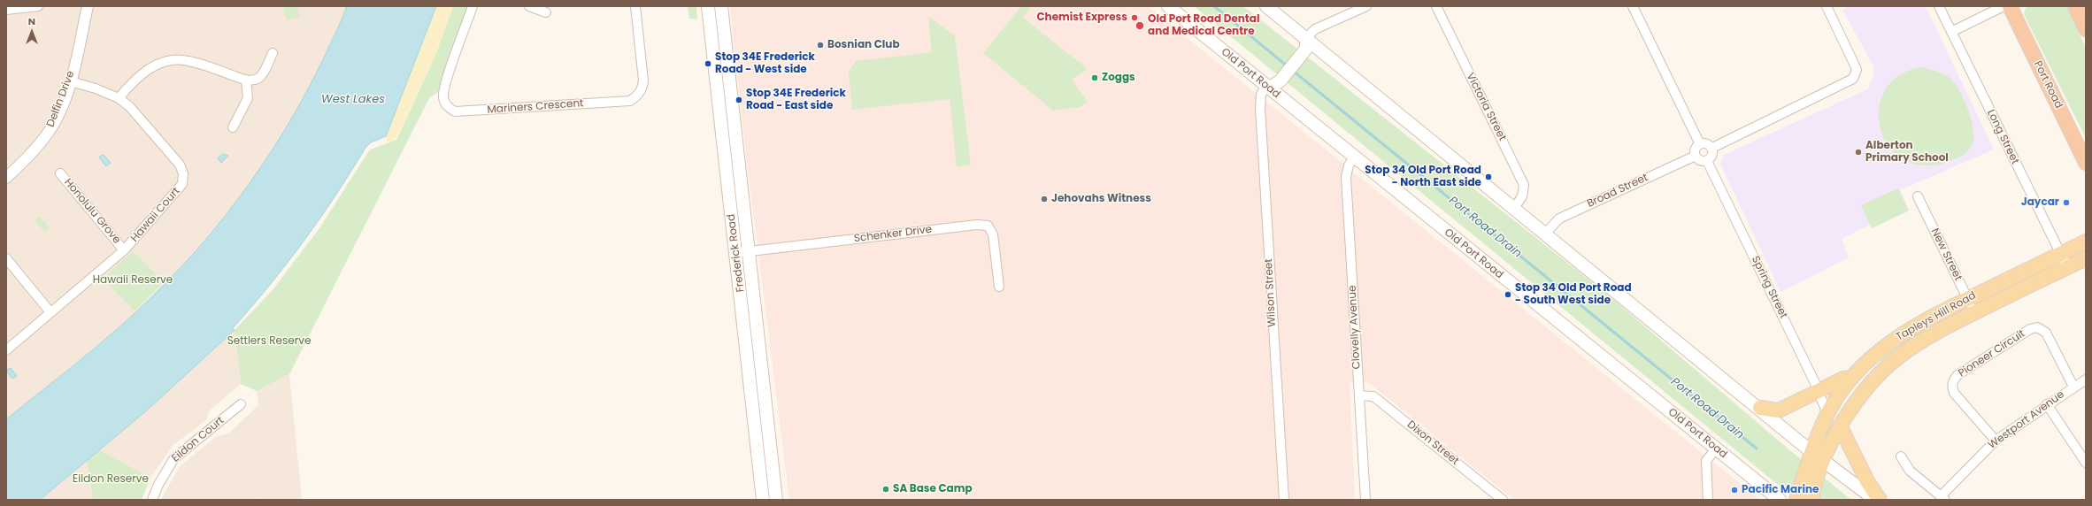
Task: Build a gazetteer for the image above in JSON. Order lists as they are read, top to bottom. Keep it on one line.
{"streets":{"highway":["Port Road"],"main road":["Old Port Road","Frederick Road","Tapleys Hill Road"],"street":["Delfin Drive","Mariners Crescent","Victoria Street","Long Street","Broad Street","Honolulu Grove","Hawaii Court","Schenker Drive","New Street","Spring Street","Wilson Street","Clovelly Avenue","Pioneer Circuit","Westport Avenue","Eildon Court","Dixon Street"]},"crossings":[["Old Port Road","Wilson Street"],["Old Port Road","Clovelly Avenue"],["Delfin Drive","Hawaii Court"],["Long Street","Tapleys Hill Road"],["Broad Street","Spring Street"],["Honolulu Grove","Hawaii Court"],["Schenker Drive","Frederick Road"],["New Street","Tapleys Hill Road"],["Spring Street","Tapleys Hill Road"],["Clovelly Avenue","Dixon Street"],["Pioneer Circuit","Westport Avenue"]],"water":["West Lakes","Port Road Drain"],"parks":["Hawaii Reserve","Settlers Reserve","Eildon Reserve"],"places":["Chemist Express","Old Port Road Dental and Medical Centre","Bosnian Club","Stop 34E Frederick Road - West side","Zoggs","Stop 34E Frederick Road - East side","Alberton Primary School","Stop 34 Old Port Road - North East side","Jehovahs Witness","Jaycar","Stop 34 Old Port Road - South West side","SA Base Camp","Pacific Marine"],"north":"top"}
